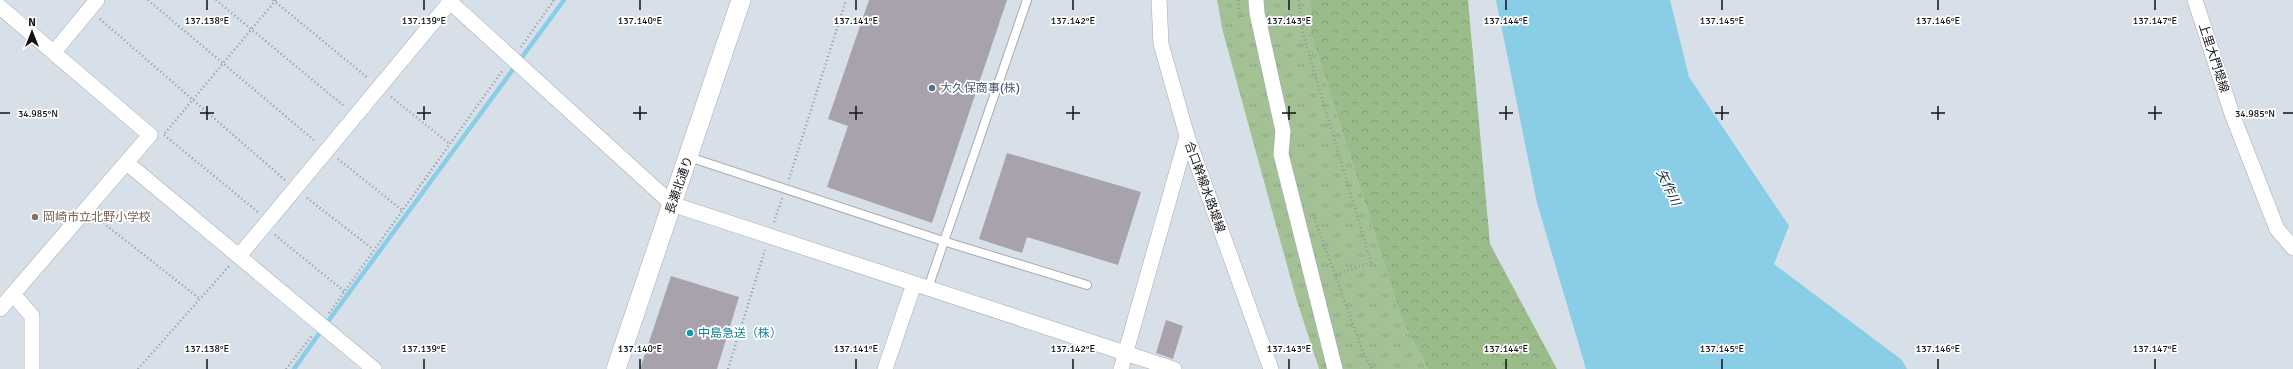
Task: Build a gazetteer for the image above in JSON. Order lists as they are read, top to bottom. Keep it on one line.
{"streets":{"street":["上里大門堤線","長瀬北通り","合口幹線水路堤線"]},"water":["矢作川"],"places":["大久保商事(株)","岡崎市立北野小学校","中島急送（株）"],"north":"top","coordinates":["137.138°E","137.139°E","137.140°E","137.141°E","137.142°E","137.143°E","137.144°E","137.145°E","137.146°E","137.147°E","34.985°N"]}
